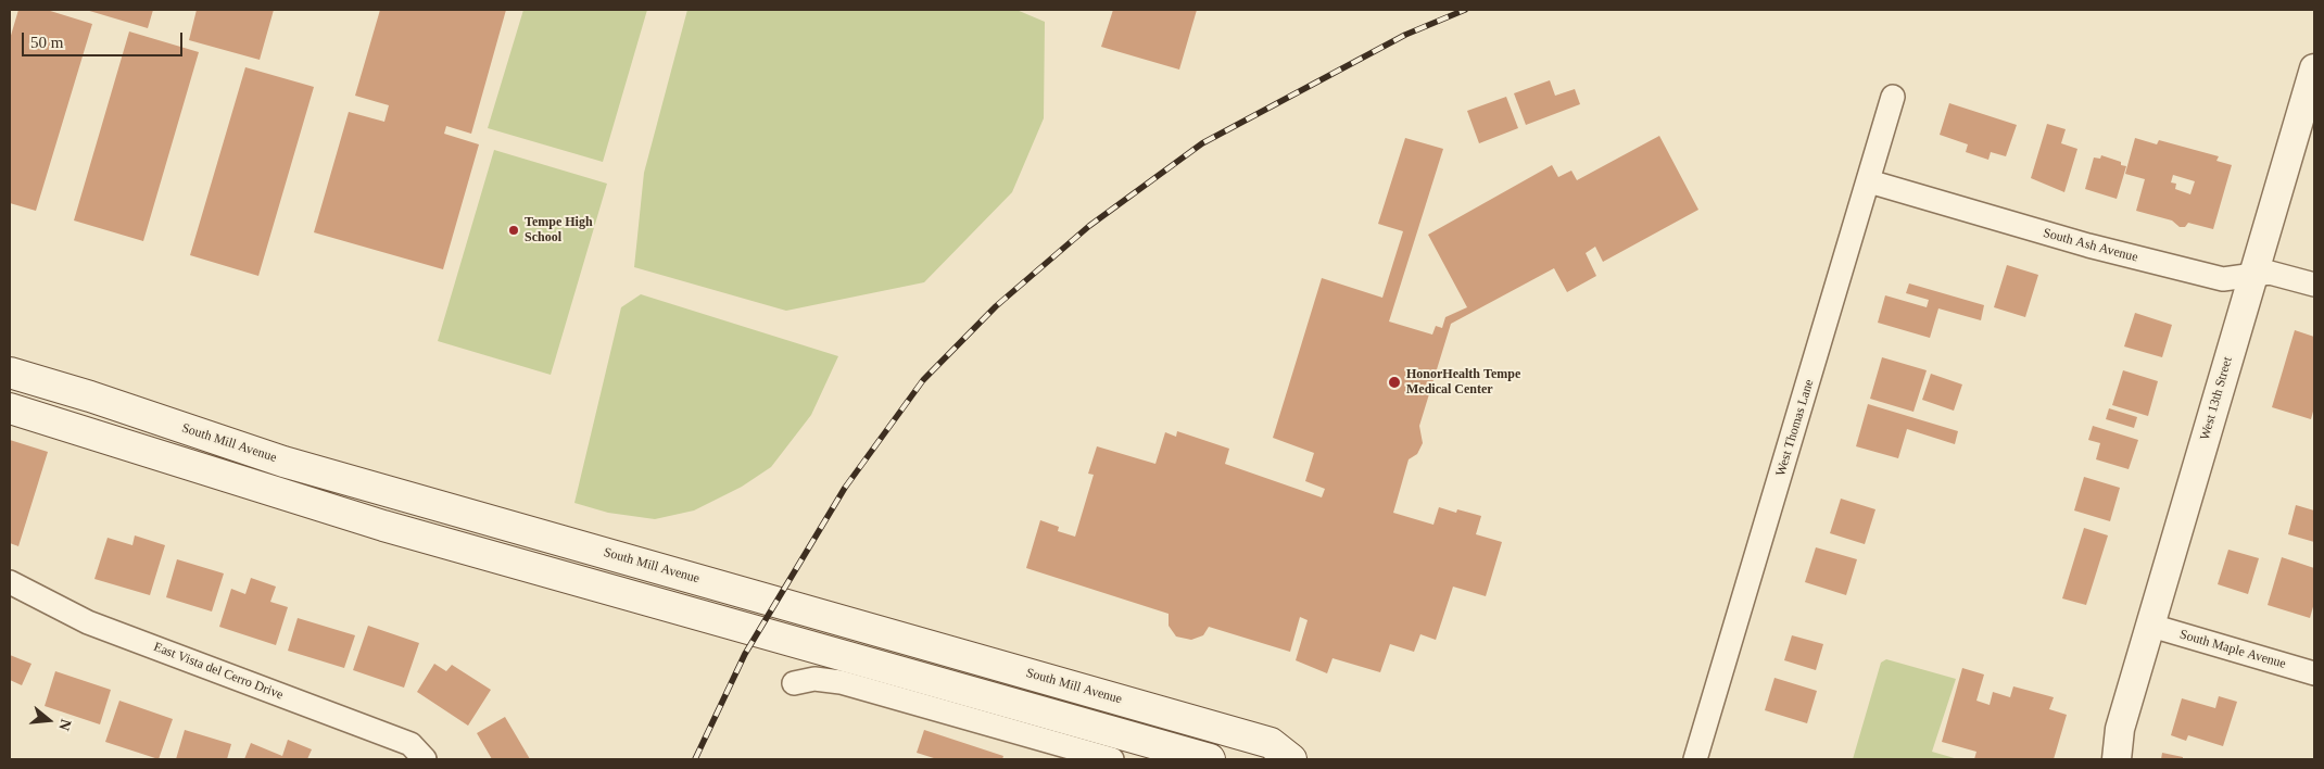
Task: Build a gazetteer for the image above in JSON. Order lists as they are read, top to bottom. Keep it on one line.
{"streets":{"main road":["South Mill Avenue"],"street":["South Ash Avenue","West 13th Street","West Thomas Lane","South Maple Avenue","East Vista del Cerro Drive"]},"crossings":[["South Ash Avenue","West 13th Street"],["South Ash Avenue","West Thomas Lane"],["West 13th Street","South Maple Avenue"]],"places":["Tempe High School","HonorHealth Tempe Medical Center"],"scale_bar":"50 m","north":"right"}
